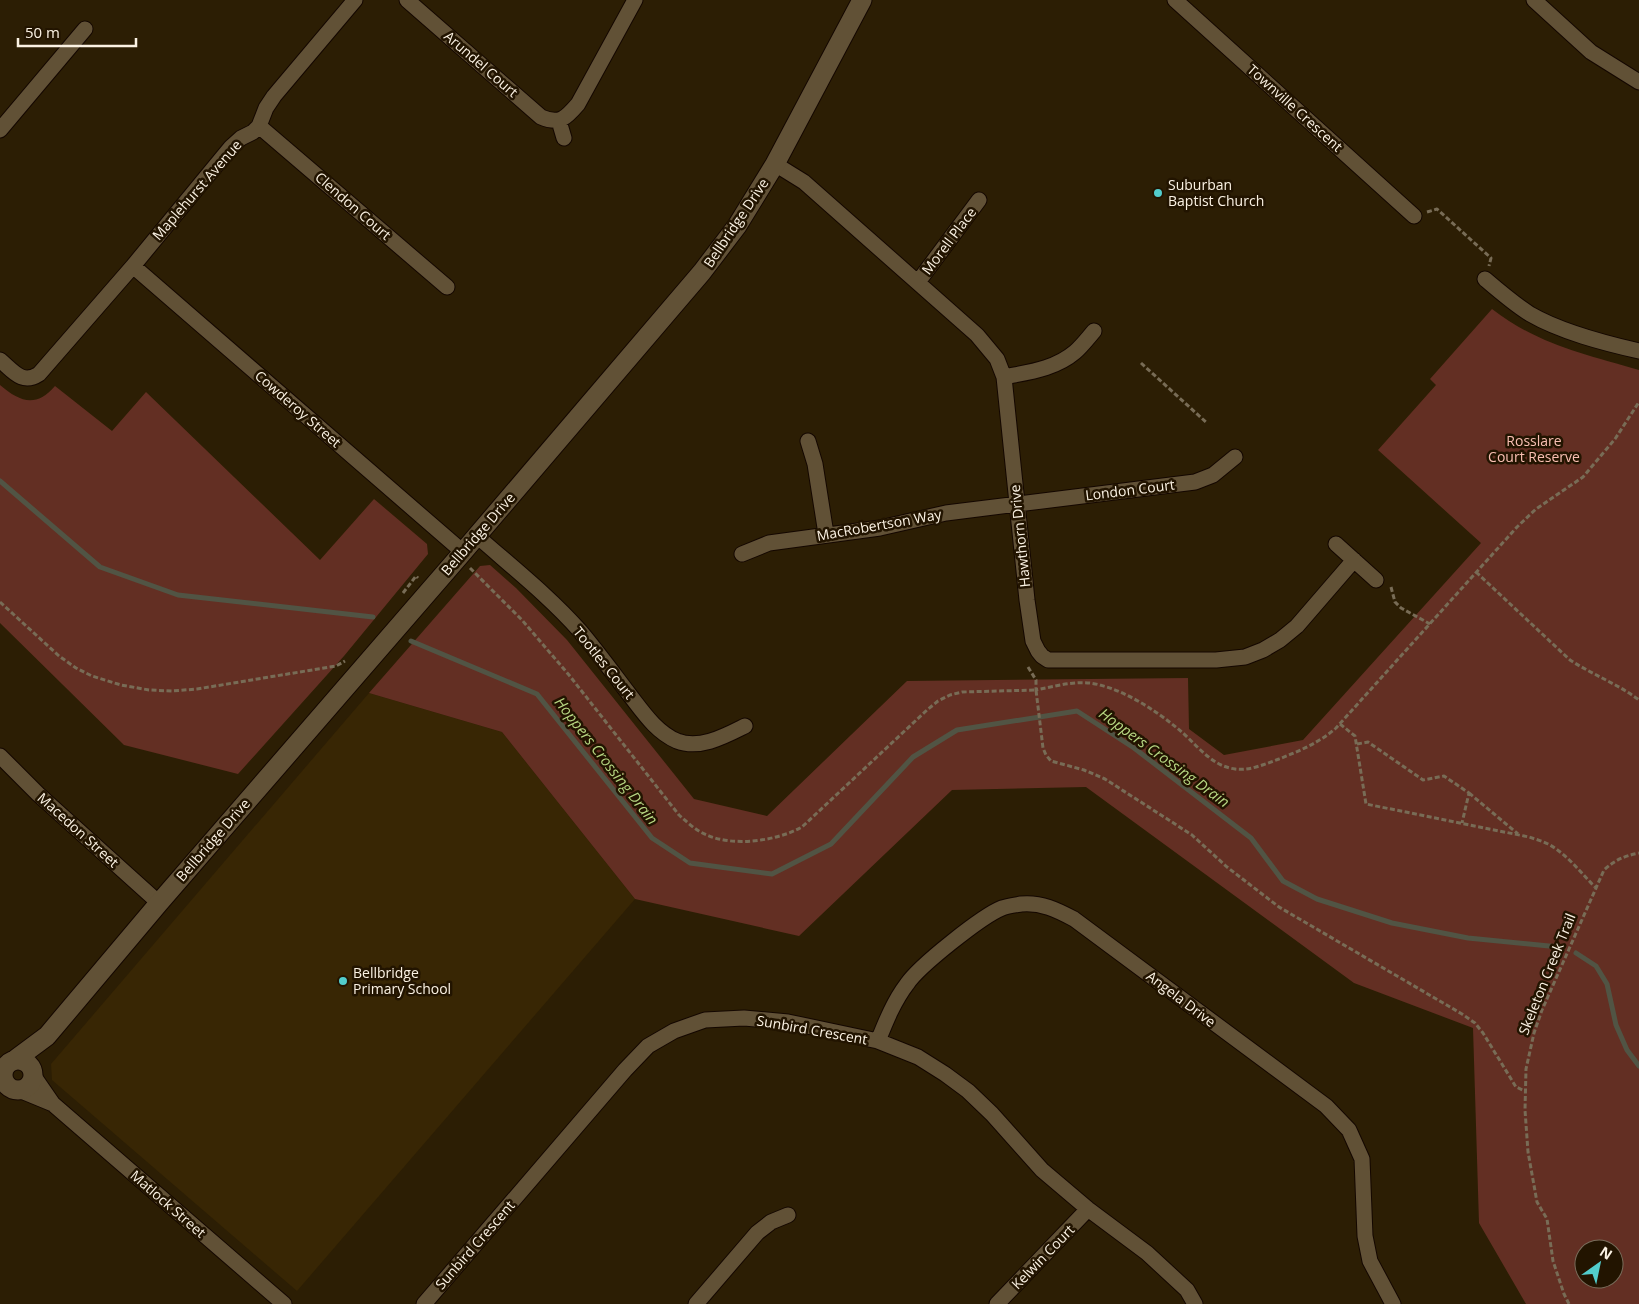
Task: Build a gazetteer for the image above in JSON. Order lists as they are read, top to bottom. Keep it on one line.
{"streets":{"street":["Arundel Court","Townville Crescent","Maplehurst Avenue","Clendon Court","Bellbridge Drive","Morell Place","Cowderoy Street","London Court","MacRobertson Way","Hawthorn Drive","Tootles Court","Macedon Street","Angela Drive","Sunbird Crescent","Matlock Street","Kelwin Court"],"path":["Skeleton Creek Trail"]},"crossings":[["Maplehurst Avenue","Clendon Court"],["Maplehurst Avenue","Cowderoy Street"],["Bellbridge Drive","Cowderoy Street"],["Bellbridge Drive","Hawthorn Drive"],["Bellbridge Drive","Tootles Court"],["Bellbridge Drive","Macedon Street"],["Bellbridge Drive","Matlock Street"],["Morell Place","Hawthorn Drive"],["London Court","MacRobertson Way"],["London Court","Hawthorn Drive"],["MacRobertson Way","Hawthorn Drive"],["Angela Drive","Sunbird Crescent"],["Sunbird Crescent","Kelwin Court"]],"water":["Hoppers Crossing Drain"],"parks":["Rosslare Court Reserve"],"places":["Suburban Baptist Church","Bellbridge Primary School"],"scale_bar":"50 m","north":"top right"}
